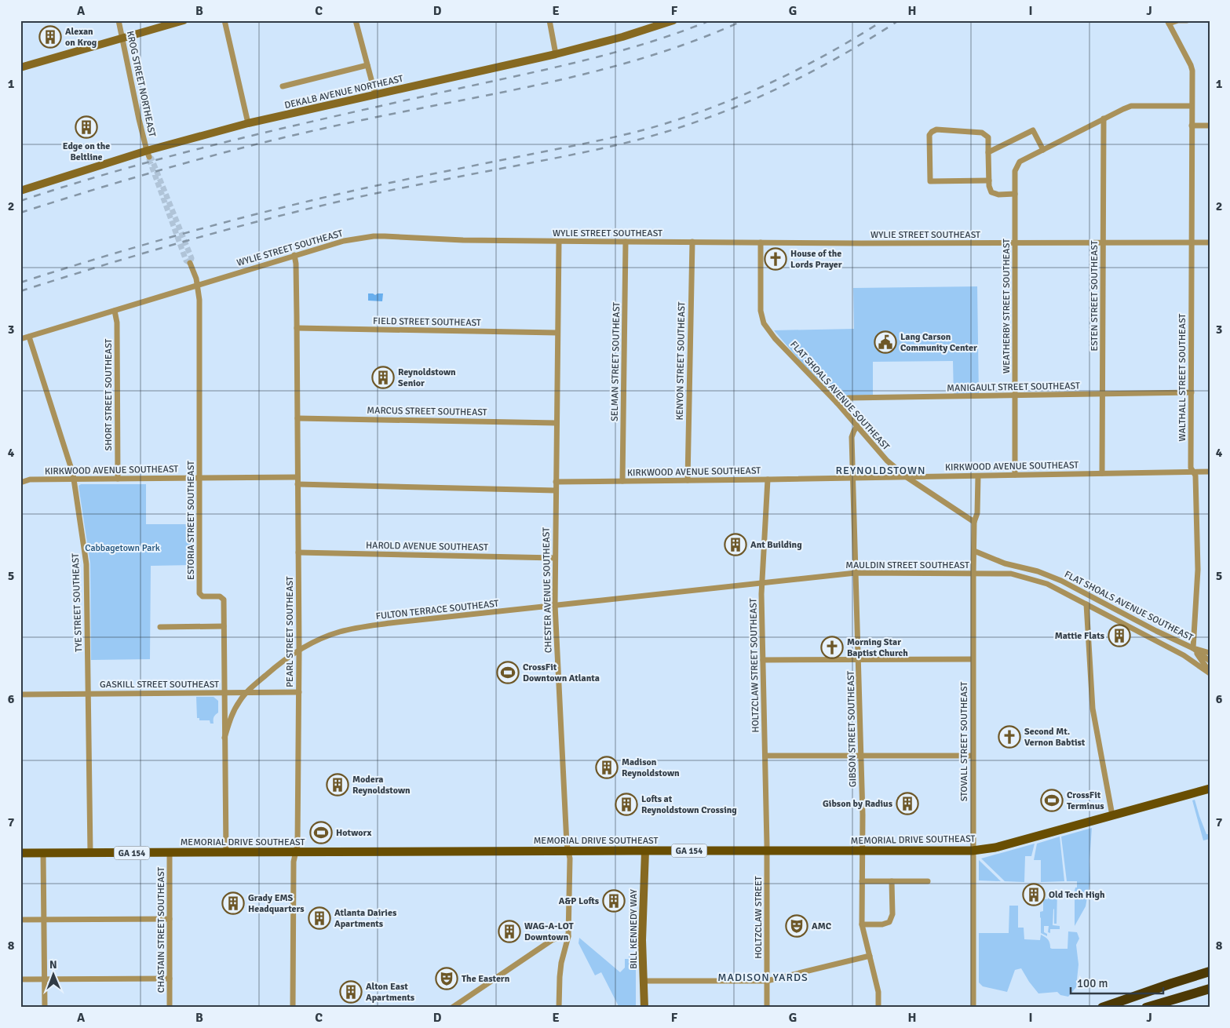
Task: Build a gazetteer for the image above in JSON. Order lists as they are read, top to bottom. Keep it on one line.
{"streets":{"main road":["DEKALB AVENUE NORTHEAST","MEMORIAL DRIVE SOUTHEAST","GA 154","BILL KENNEDY WAY"],"street":["KROG STREET NORTHEAST","WYLIE STREET SOUTHEAST","ESTEN STREET SOUTHEAST","WEATHERBY STREET SOUTHEAST","FIELD STREET SOUTHEAST","KENYON STREET SOUTHEAST","SELMAN STREET SOUTHEAST","WALTHALL STREET SOUTHEAST","MANIGAULT STREET SOUTHEAST","SHORT STREET SOUTHEAST","FLAT SHOALS AVENUE SOUTHEAST","MARCUS STREET SOUTHEAST","KIRKWOOD AVENUE SOUTHEAST","ESTORIA STREET SOUTHEAST","HAROLD AVENUE SOUTHEAST","MAULDIN STREET SOUTHEAST","CHESTER AVENUE SOUTHEAST","TYE STREET SOUTHEAST","FULTON TERRACE SOUTHEAST","PEARL STREET SOUTHEAST","HOLTZCLAW STREET SOUTHEAST","GASKILL STREET SOUTHEAST","GIBSON STREET SOUTHEAST","STOVALL STREET SOUTHEAST","HOLTZCLAW STREET","CHASTAIN STREET SOUTHEAST"]},"crossings":[["KROG STREET NORTHEAST","DEKALB AVENUE NORTHEAST"],["WYLIE STREET SOUTHEAST","ESTEN STREET SOUTHEAST"],["WYLIE STREET SOUTHEAST","WEATHERBY STREET SOUTHEAST"],["WYLIE STREET SOUTHEAST","KENYON STREET SOUTHEAST"],["WYLIE STREET SOUTHEAST","SELMAN STREET SOUTHEAST"],["WYLIE STREET SOUTHEAST","WALTHALL STREET SOUTHEAST"],["WYLIE STREET SOUTHEAST","SHORT STREET SOUTHEAST"],["WYLIE STREET SOUTHEAST","FLAT SHOALS AVENUE SOUTHEAST"],["WYLIE STREET SOUTHEAST","ESTORIA STREET SOUTHEAST"],["WYLIE STREET SOUTHEAST","CHESTER AVENUE SOUTHEAST"],["WYLIE STREET SOUTHEAST","TYE STREET SOUTHEAST"],["WYLIE STREET SOUTHEAST","PEARL STREET SOUTHEAST"],["ESTEN STREET SOUTHEAST","MANIGAULT STREET SOUTHEAST"],["ESTEN STREET SOUTHEAST","KIRKWOOD AVENUE SOUTHEAST"],["WEATHERBY STREET SOUTHEAST","MANIGAULT STREET SOUTHEAST"],["WEATHERBY STREET SOUTHEAST","KIRKWOOD AVENUE SOUTHEAST"],["FIELD STREET SOUTHEAST","CHESTER AVENUE SOUTHEAST"],["FIELD STREET SOUTHEAST","PEARL STREET SOUTHEAST"],["KENYON STREET SOUTHEAST","KIRKWOOD AVENUE SOUTHEAST"],["SELMAN STREET SOUTHEAST","KIRKWOOD AVENUE SOUTHEAST"],["WALTHALL STREET SOUTHEAST","MANIGAULT STREET SOUTHEAST"],["WALTHALL STREET SOUTHEAST","FLAT SHOALS AVENUE SOUTHEAST"],["WALTHALL STREET SOUTHEAST","KIRKWOOD AVENUE SOUTHEAST"],["MANIGAULT STREET SOUTHEAST","FLAT SHOALS AVENUE SOUTHEAST"],["SHORT STREET SOUTHEAST","KIRKWOOD AVENUE SOUTHEAST"],["FLAT SHOALS AVENUE SOUTHEAST","KIRKWOOD AVENUE SOUTHEAST"],["FLAT SHOALS AVENUE SOUTHEAST","MAULDIN STREET SOUTHEAST"],["FLAT SHOALS AVENUE SOUTHEAST","GIBSON STREET SOUTHEAST"],["FLAT SHOALS AVENUE SOUTHEAST","STOVALL STREET SOUTHEAST"],["MARCUS STREET SOUTHEAST","CHESTER AVENUE SOUTHEAST"],["MARCUS STREET SOUTHEAST","PEARL STREET SOUTHEAST"],["KIRKWOOD AVENUE SOUTHEAST","ESTORIA STREET SOUTHEAST"],["KIRKWOOD AVENUE SOUTHEAST","CHESTER AVENUE SOUTHEAST"],["KIRKWOOD AVENUE SOUTHEAST","TYE STREET SOUTHEAST"],["KIRKWOOD AVENUE SOUTHEAST","PEARL STREET SOUTHEAST"],["KIRKWOOD AVENUE SOUTHEAST","HOLTZCLAW STREET SOUTHEAST"],["KIRKWOOD AVENUE SOUTHEAST","GIBSON STREET SOUTHEAST"],["KIRKWOOD AVENUE SOUTHEAST","STOVALL STREET SOUTHEAST"],["ESTORIA STREET SOUTHEAST","FULTON TERRACE SOUTHEAST"],["ESTORIA STREET SOUTHEAST","GASKILL STREET SOUTHEAST"],["ESTORIA STREET SOUTHEAST","MEMORIAL DRIVE SOUTHEAST"],["HAROLD AVENUE SOUTHEAST","CHESTER AVENUE SOUTHEAST"],["HAROLD AVENUE SOUTHEAST","PEARL STREET SOUTHEAST"],["MAULDIN STREET SOUTHEAST","FULTON TERRACE SOUTHEAST"],["MAULDIN STREET SOUTHEAST","HOLTZCLAW STREET SOUTHEAST"],["MAULDIN STREET SOUTHEAST","GIBSON STREET SOUTHEAST"],["MAULDIN STREET SOUTHEAST","STOVALL STREET SOUTHEAST"],["CHESTER AVENUE SOUTHEAST","FULTON TERRACE SOUTHEAST"],["CHESTER AVENUE SOUTHEAST","MEMORIAL DRIVE SOUTHEAST"],["TYE STREET SOUTHEAST","GASKILL STREET SOUTHEAST"],["TYE STREET SOUTHEAST","MEMORIAL DRIVE SOUTHEAST"],["FULTON TERRACE SOUTHEAST","PEARL STREET SOUTHEAST"],["FULTON TERRACE SOUTHEAST","GASKILL STREET SOUTHEAST"],["PEARL STREET SOUTHEAST","GASKILL STREET SOUTHEAST"],["PEARL STREET SOUTHEAST","MEMORIAL DRIVE SOUTHEAST"],["HOLTZCLAW STREET SOUTHEAST","MEMORIAL DRIVE SOUTHEAST"],["HOLTZCLAW STREET SOUTHEAST","HOLTZCLAW STREET"],["GIBSON STREET SOUTHEAST","MEMORIAL DRIVE SOUTHEAST"],["STOVALL STREET SOUTHEAST","MEMORIAL DRIVE SOUTHEAST"],["MEMORIAL DRIVE SOUTHEAST","HOLTZCLAW STREET"],["MEMORIAL DRIVE SOUTHEAST","BILL KENNEDY WAY"],["MEMORIAL DRIVE SOUTHEAST","CHASTAIN STREET SOUTHEAST"]],"districts":["REYNOLDSTOWN","MADISON YARDS"],"parks":["Cabbagetown Park"],"places":{"building":["Alexan on Krog","Edge on the Beltline","Reynoldstown Senior","Ant Building","Mattie Flats","Madison Reynoldstown","Modera Reynoldstown","Gibson by Radius","Lofts at Reynoldstown Crossing","Old Tech High","A&P Lofts","Grady EMS Headquarters","Atlanta Dairies Apartments","WAG-A-LOT Downtown","Alton East Apartments"],"church":["House of the Lords Prayer","Morning Star Baptist Church","Second Mt. Vernon Babtist"],"public building":["Lang Carson Community Center"],"sports":["CrossFit Downtown Atlanta","CrossFit Terminus","Hotworx"],"theatre":["AMC","The Eastern"]},"scale_bar":"100 m","north":"top","grid":{"columns":["A","B","C","D","E","F","G","H","I","J"],"rows":["1","2","3","4","5","6","7","8"]}}
